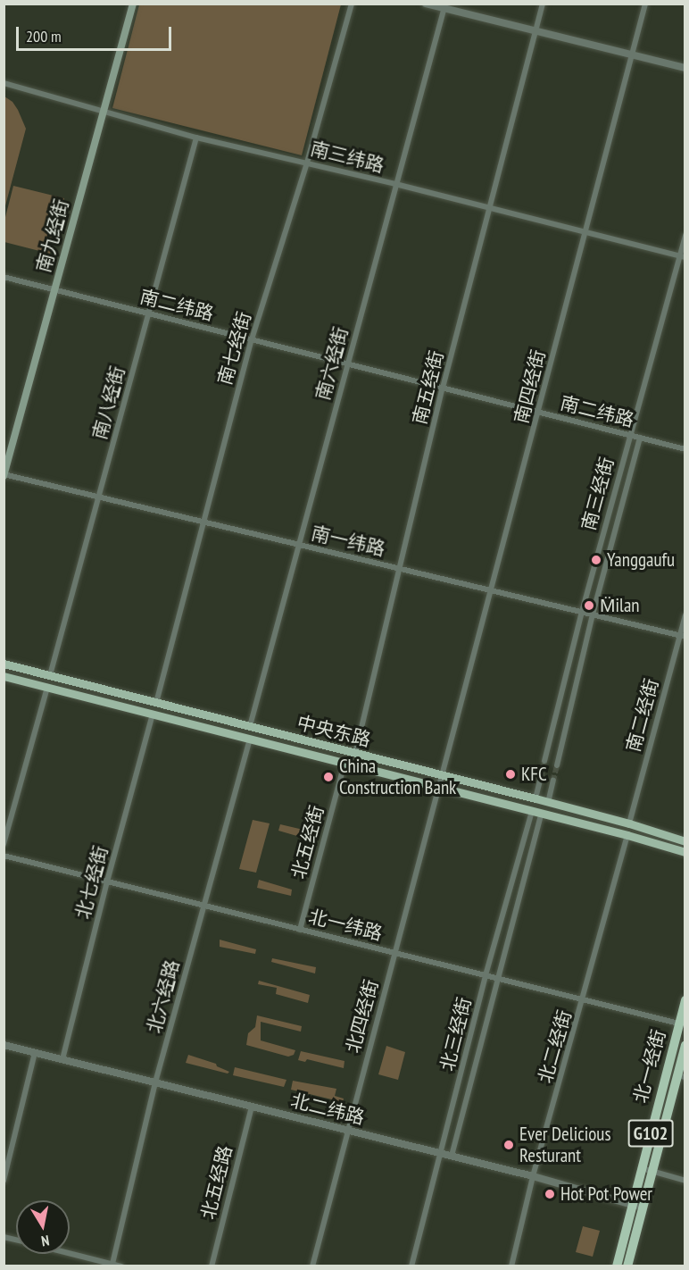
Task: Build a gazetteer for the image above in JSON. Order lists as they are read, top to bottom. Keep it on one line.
{"streets":{"highway":["北一经街","G102"],"main road":["南九经街","中央东路"],"street":["南三纬路","南二纬路","南七经街","南六经街","南四经街","南五经街","南八经街","南三经街","南一纬路","南二经街","北五经街","北七经街","北一纬路","北六经路","北四经街","北三经街","北二经街","北二纬路","北五经路"]},"crossings":[["南三纬路","南九经街"],["南三纬路","南七经街"],["南三纬路","南六经街"],["南三纬路","南四经街"],["南三纬路","南五经街"],["南三纬路","南八经街"],["南三纬路","南三经街"],["南九经街","南二纬路"],["南九经街","南一纬路"],["南二纬路","南七经街"],["南二纬路","南六经街"],["南二纬路","南四经街"],["南二纬路","南五经街"],["南二纬路","南八经街"],["南二纬路","南三经街"],["南七经街","南一纬路"],["南七经街","中央东路"],["南六经街","南一纬路"],["南六经街","中央东路"],["南四经街","南一纬路"],["南四经街","中央东路"],["南四经街","北四经街"],["南五经街","南一纬路"],["南五经街","中央东路"],["南八经街","南一纬路"],["南八经街","中央东路"],["南三经街","南一纬路"],["南一纬路","南二经街"],["南二经街","中央东路"],["中央东路","北五经街"],["中央东路","北七经街"],["中央东路","北六经路"],["中央东路","北四经街"],["中央东路","北三经街"],["中央东路","北二经街"],["北五经街","北一纬路"],["北七经街","北一纬路"],["北七经街","北二纬路"],["北一纬路","北六经路"],["北一纬路","北四经街"],["北一纬路","北三经街"],["北一纬路","北二经街"],["北一纬路","北一经街"],["北六经路","北二纬路"],["北四经街","北二纬路"],["北三经街","北二纬路"],["北二经街","北二纬路"],["北一经街","北二纬路"],["北二纬路","北五经路"]],"places":["Yanggaufu","M̈ilan","KFC","China Construction Bank","Ever Delicious Resturant","Hot Pot Power"],"scale_bar":"200 m","north":"bottom"}
